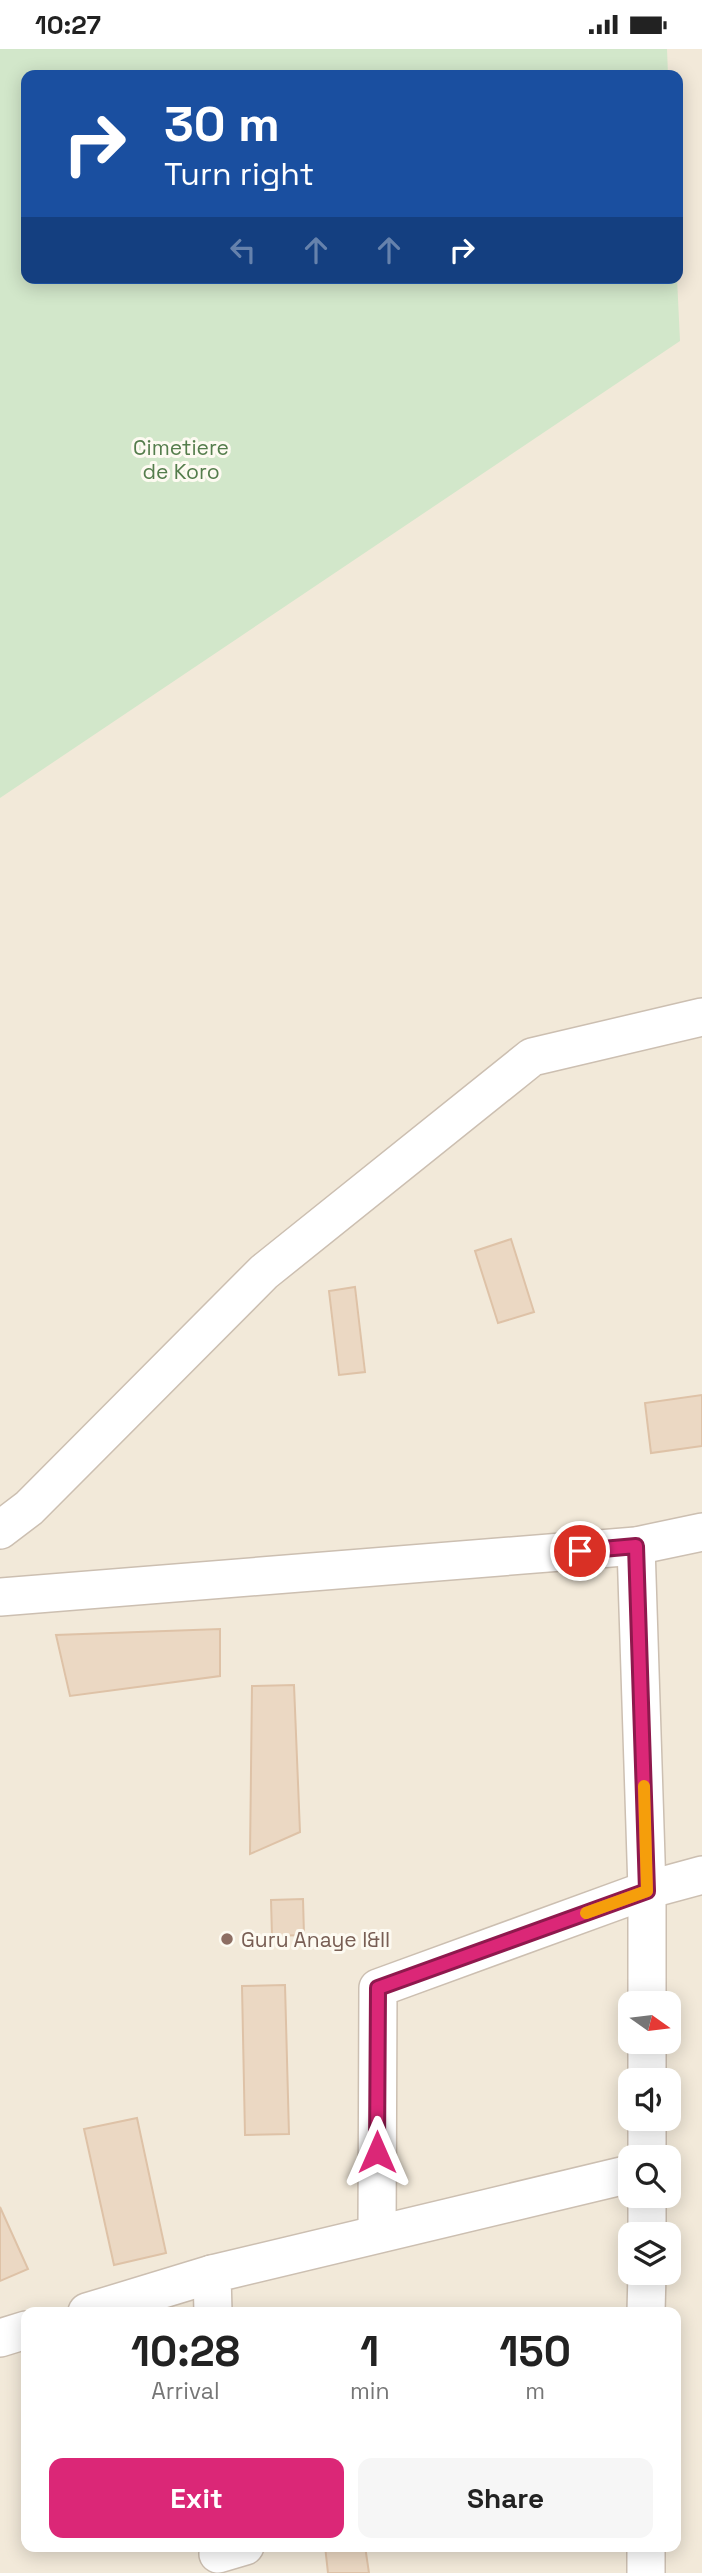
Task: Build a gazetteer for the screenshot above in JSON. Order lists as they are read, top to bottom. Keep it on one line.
{"parks":["Cimetiere de Koro"],"places":["Guru Anaye I&II"],"north":"right","page":{"status":"10:27","turn":["30 m","Turn right"],"eta":["10:28","Arrival","1","min","150","m"],"buttons":["Exit","Share"]}}
